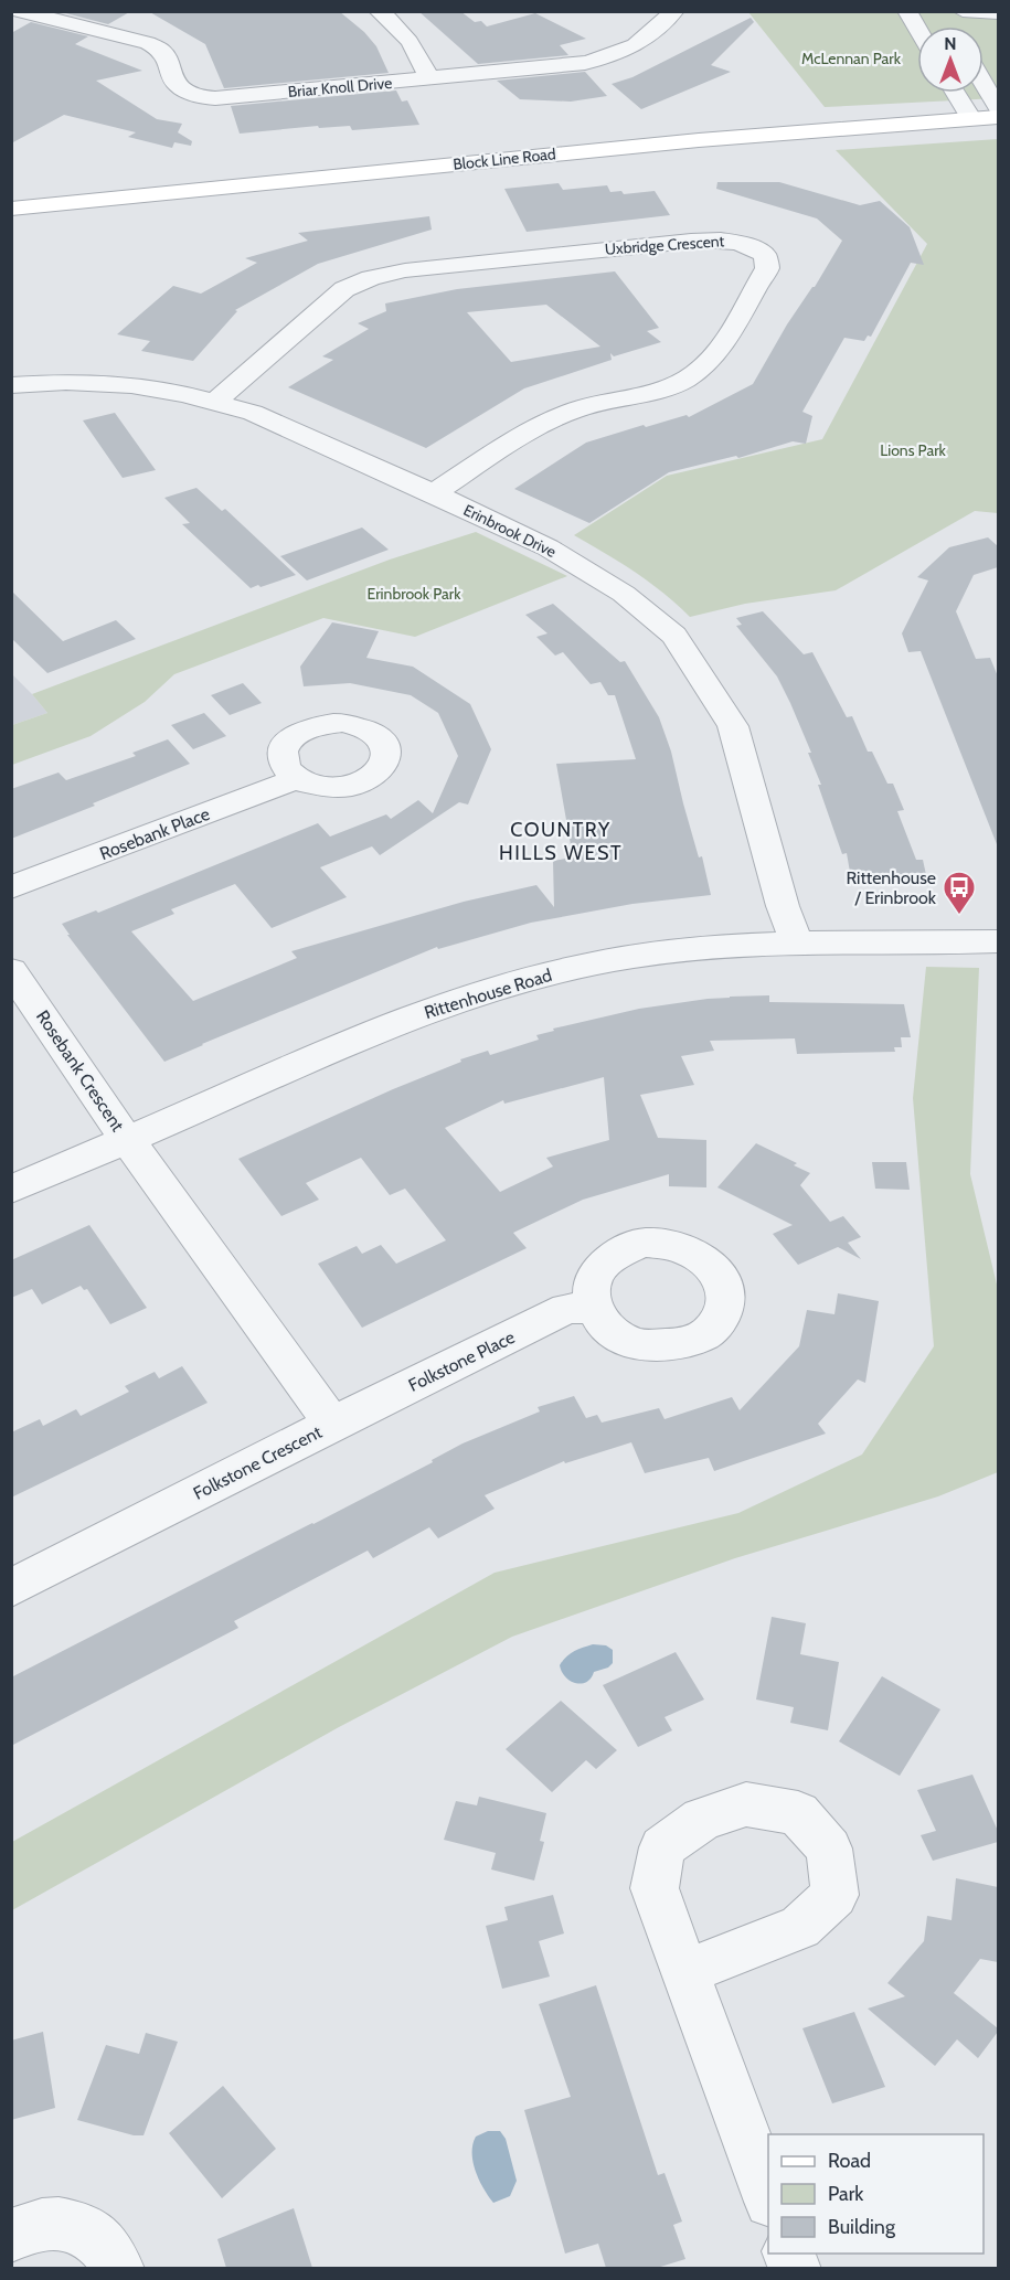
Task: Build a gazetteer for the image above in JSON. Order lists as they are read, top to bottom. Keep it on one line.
{"streets":{"street":["Briar Knoll Drive","Block Line Road","Uxbridge Crescent","Erinbrook Drive","Rosebank Place","Rittenhouse Road","Rosebank Crescent","Folkstone Place","Folkstone Crescent"]},"crossings":[["Uxbridge Crescent","Erinbrook Drive"],["Erinbrook Drive","Rittenhouse Road"],["Rittenhouse Road","Rosebank Crescent"],["Rittenhouse Road","Folkstone Crescent"],["Rosebank Crescent","Folkstone Crescent"],["Folkstone Place","Folkstone Crescent"]],"districts":["COUNTRY HILLS WEST"],"parks":["McLennan Park","Lions Park","Erinbrook Park"],"places":{"bus stop":["Rittenhouse / Erinbrook"]},"legend":["Road","Park","Building"],"north":"top"}
